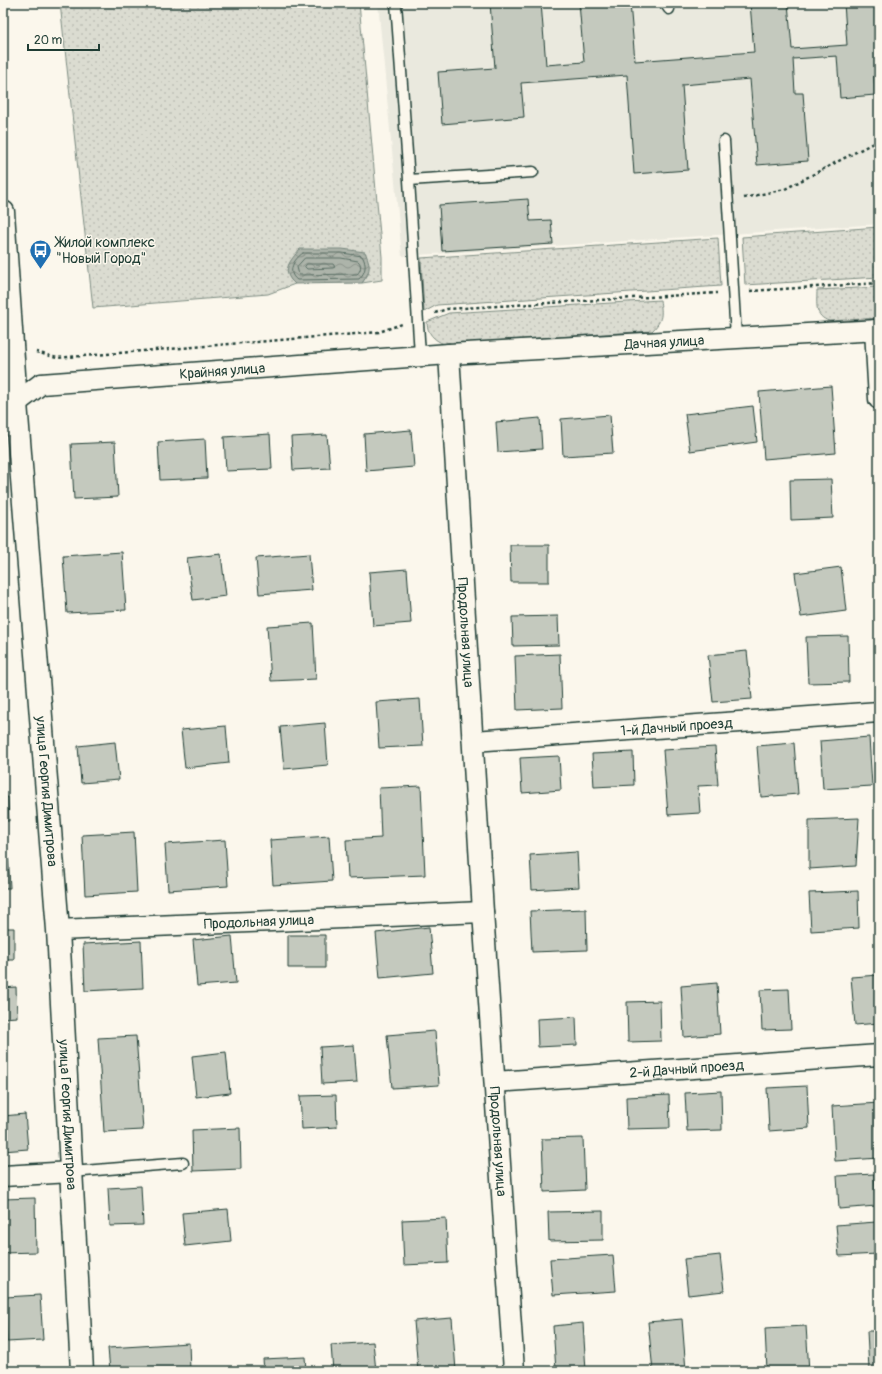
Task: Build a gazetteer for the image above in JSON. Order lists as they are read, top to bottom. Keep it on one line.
{"streets":{"street":["Дачная улица","Крайняя улица","Продольная улица","1-й Дачный проезд","улица Георгия Димитрова","2-й Дачный проезд"]},"crossings":[["Дачная улица","Крайняя улица"],["Дачная улица","Продольная улица"],["Крайняя улица","Продольная улица"],["Крайняя улица","улица Георгия Димитрова"],["Продольная улица","1-й Дачный проезд"],["Продольная улица","улица Георгия Димитрова"],["Продольная улица","2-й Дачный проезд"]],"places":{"bus stop":["Жилой комплекс \"Новый Город\""]},"scale_bar":"20 m"}
